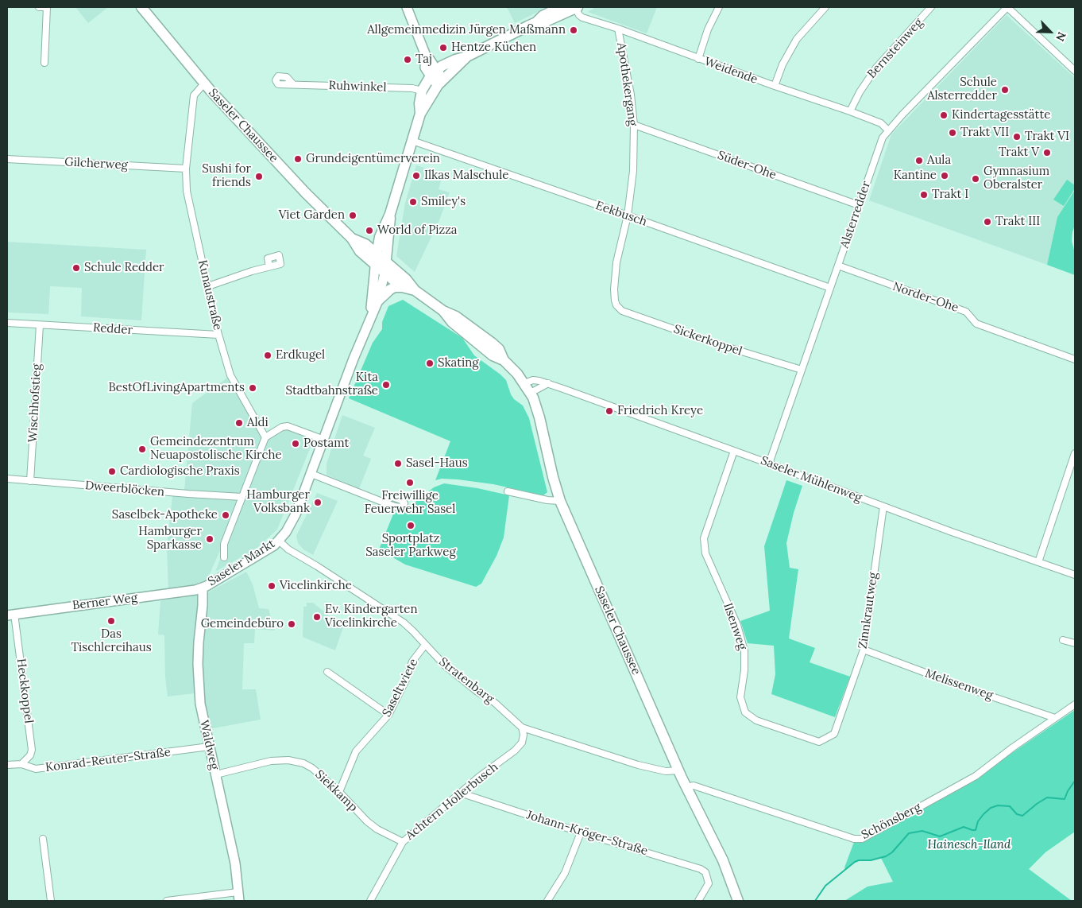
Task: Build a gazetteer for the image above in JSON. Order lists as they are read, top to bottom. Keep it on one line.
{"streets":{"main road":["Saseler Chaussee","Saseler Markt","Berner Weg","Waldweg"],"street":["Bernsteinweg","Weidende","Apothekergang","Ruhwinkel","Gilcherweg","Süder-Ohe","Eekbusch","Alsterredder","Kunaustraße","Norder-Ohe","Redder","Sickerkoppel","Wischhofstieg","Saseler Mühlenweg","Dweerblöcken","Zinnkrautweg","Ilsenweg","Stratenbarg","Melissenweg","Saseltwiete","Heckkoppel","Konrad-Reuter-Straße","Siekkamp","Achtern Hollerbusch","Schönsberg","Johann-Kröger-Straße"]},"crossings":[["Bernsteinweg","Weidende"],["Weidende","Apothekergang"],["Weidende","Alsterredder"],["Apothekergang","Süder-Ohe"],["Apothekergang","Eekbusch"],["Apothekergang","Sickerkoppel"],["Saseler Chaussee","Kunaustraße"],["Saseler Chaussee","Saseler Mühlenweg"],["Saseler Chaussee","Stratenbarg"],["Saseler Chaussee","Schönsberg"],["Gilcherweg","Kunaustraße"],["Süder-Ohe","Alsterredder"],["Eekbusch","Alsterredder"],["Alsterredder","Norder-Ohe"],["Alsterredder","Sickerkoppel"],["Alsterredder","Saseler Mühlenweg"],["Kunaustraße","Redder"],["Redder","Wischhofstieg"],["Wischhofstieg","Dweerblöcken"],["Saseler Mühlenweg","Zinnkrautweg"],["Saseler Mühlenweg","Ilsenweg"],["Saseler Markt","Berner Weg"],["Saseler Markt","Stratenbarg"],["Saseler Markt","Waldweg"],["Berner Weg","Heckkoppel"],["Berner Weg","Waldweg"],["Zinnkrautweg","Ilsenweg"],["Zinnkrautweg","Melissenweg"],["Stratenbarg","Saseltwiete"],["Stratenbarg","Achtern Hollerbusch"],["Melissenweg","Schönsberg"],["Saseltwiete","Siekkamp"],["Heckkoppel","Konrad-Reuter-Straße"],["Waldweg","Konrad-Reuter-Straße"],["Waldweg","Siekkamp"],["Siekkamp","Achtern Hollerbusch"],["Achtern Hollerbusch","Johann-Kröger-Straße"]],"parks":["Hainesch-Iland"],"places":["Allgemeinmedizin Jürgen Maßmann","Hentze Küchen","Taj","Schule Alsterredder","Kindertagesstätte","Trakt VII","Trakt VI","Trakt V","Grundeigentümerverein","Aula","Ilkas Malschule","Kantine","Sushi for friends","Gymnasium Oberalster","Trakt I","Smiley's","Viet Garden","Trakt III","World of Pizza","Schule Redder","Erdkugel","Skating","Kita Stadtbahnstraße","BestOfLivingApartments","Friedrich Kreye","Aldi","Postamt","Gemeindezentrum Neuapostolische Kirche","Sasel-Haus","Cardiologische Praxis","Freiwillige Feuerwehr Sasel","Hamburger Volksbank","Saselbek-Apotheke","Sportplatz Saseler Parkweg","Hamburger Sparkasse","Vicelinkirche","Ev. Kindergarten Vicelinkirche","Das Tischlereihaus","Gemeindebüro"],"north":"bottom right"}
